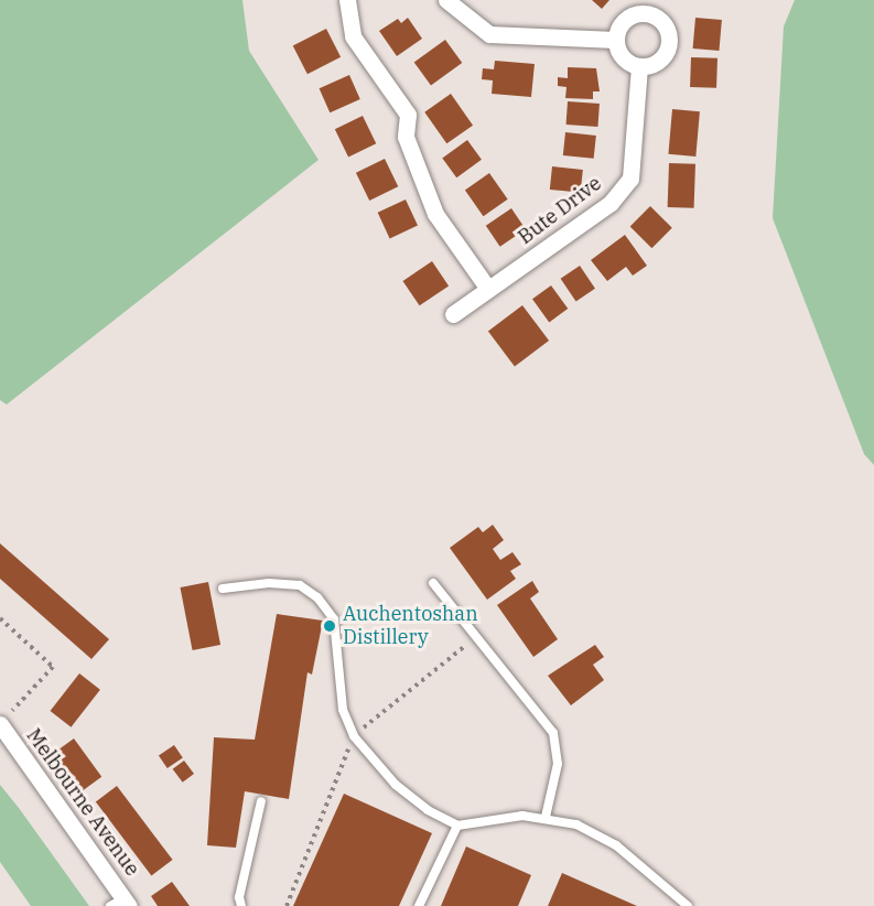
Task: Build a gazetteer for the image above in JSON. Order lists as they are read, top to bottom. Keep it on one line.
{"streets":{"street":["Bute Drive","Melbourne Avenue"]},"places":["Auchentoshan Distillery"]}
